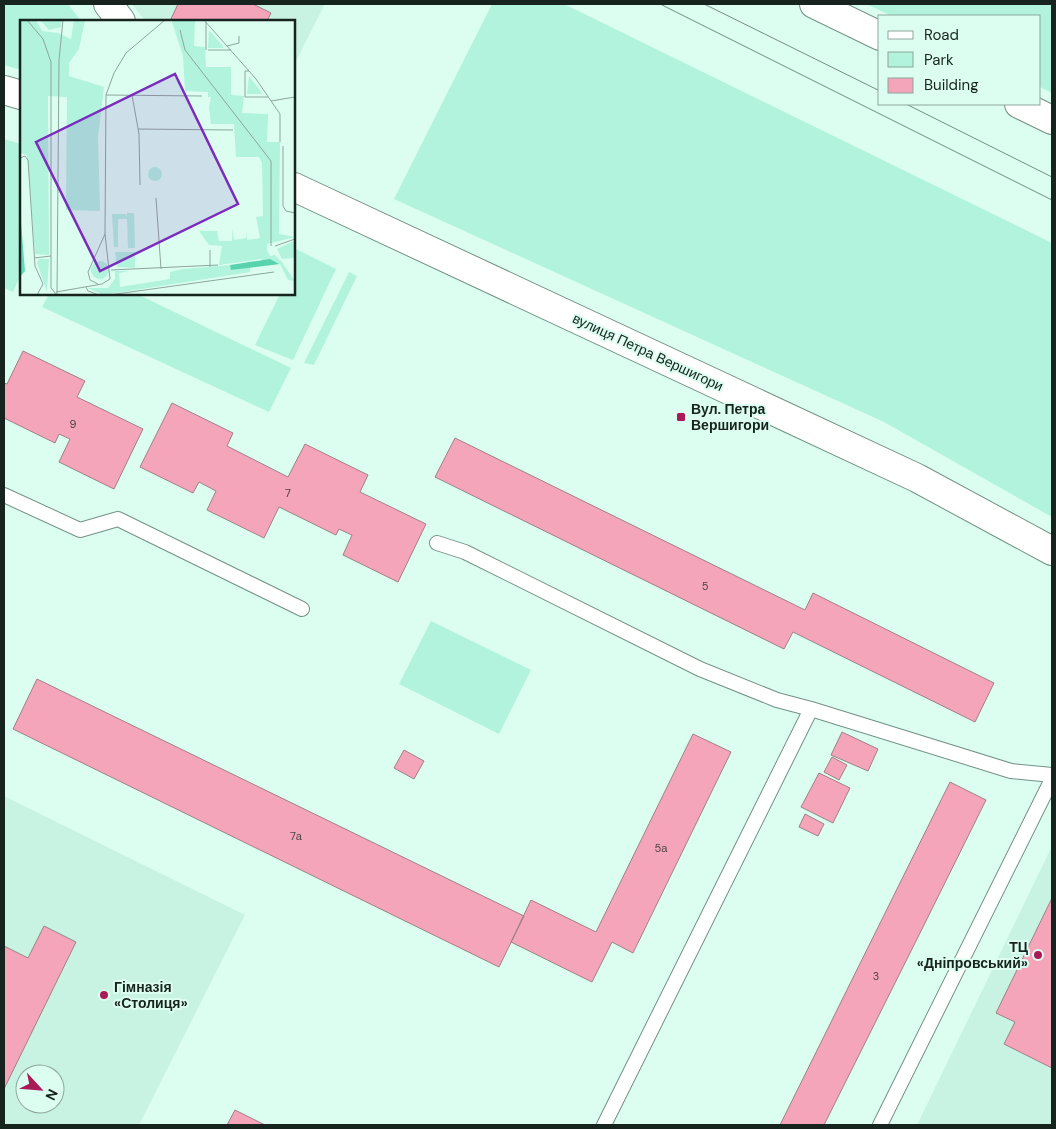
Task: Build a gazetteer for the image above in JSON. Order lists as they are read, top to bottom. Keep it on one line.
{"streets":{"main road":["вулиця Петра Вершигори"]},"places":{"transit":["Вул. Петра Вершигори"],"other":["ТЦ «Дніпровський»","Гімназія «Столиця»"]},"house_numbers":["9","7","5","7а","5а","3"],"legend":["Road","Park","Building"],"north":"bottom right"}
